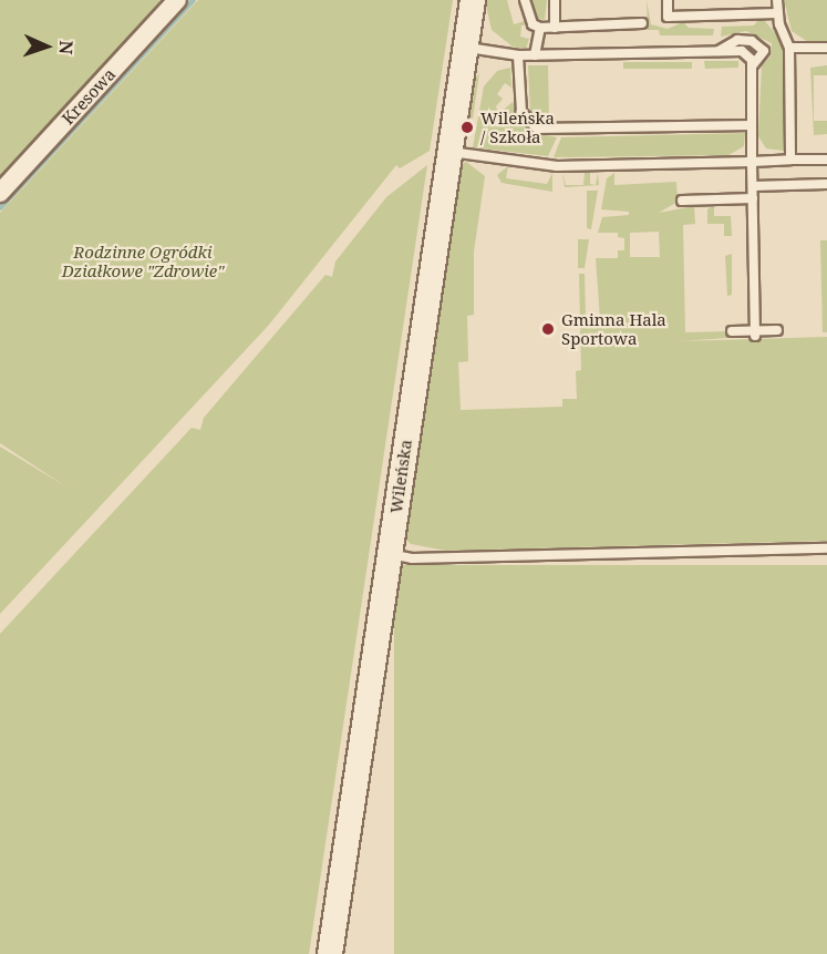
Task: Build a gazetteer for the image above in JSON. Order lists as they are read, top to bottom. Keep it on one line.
{"streets":{"street":["Kresowa","Wileńska"]},"parks":["Rodzinne Ogródki Działkowe \"Zdrowie\""],"places":["Wileńska / Szkoła","Gminna Hala Sportowa"],"north":"right"}
